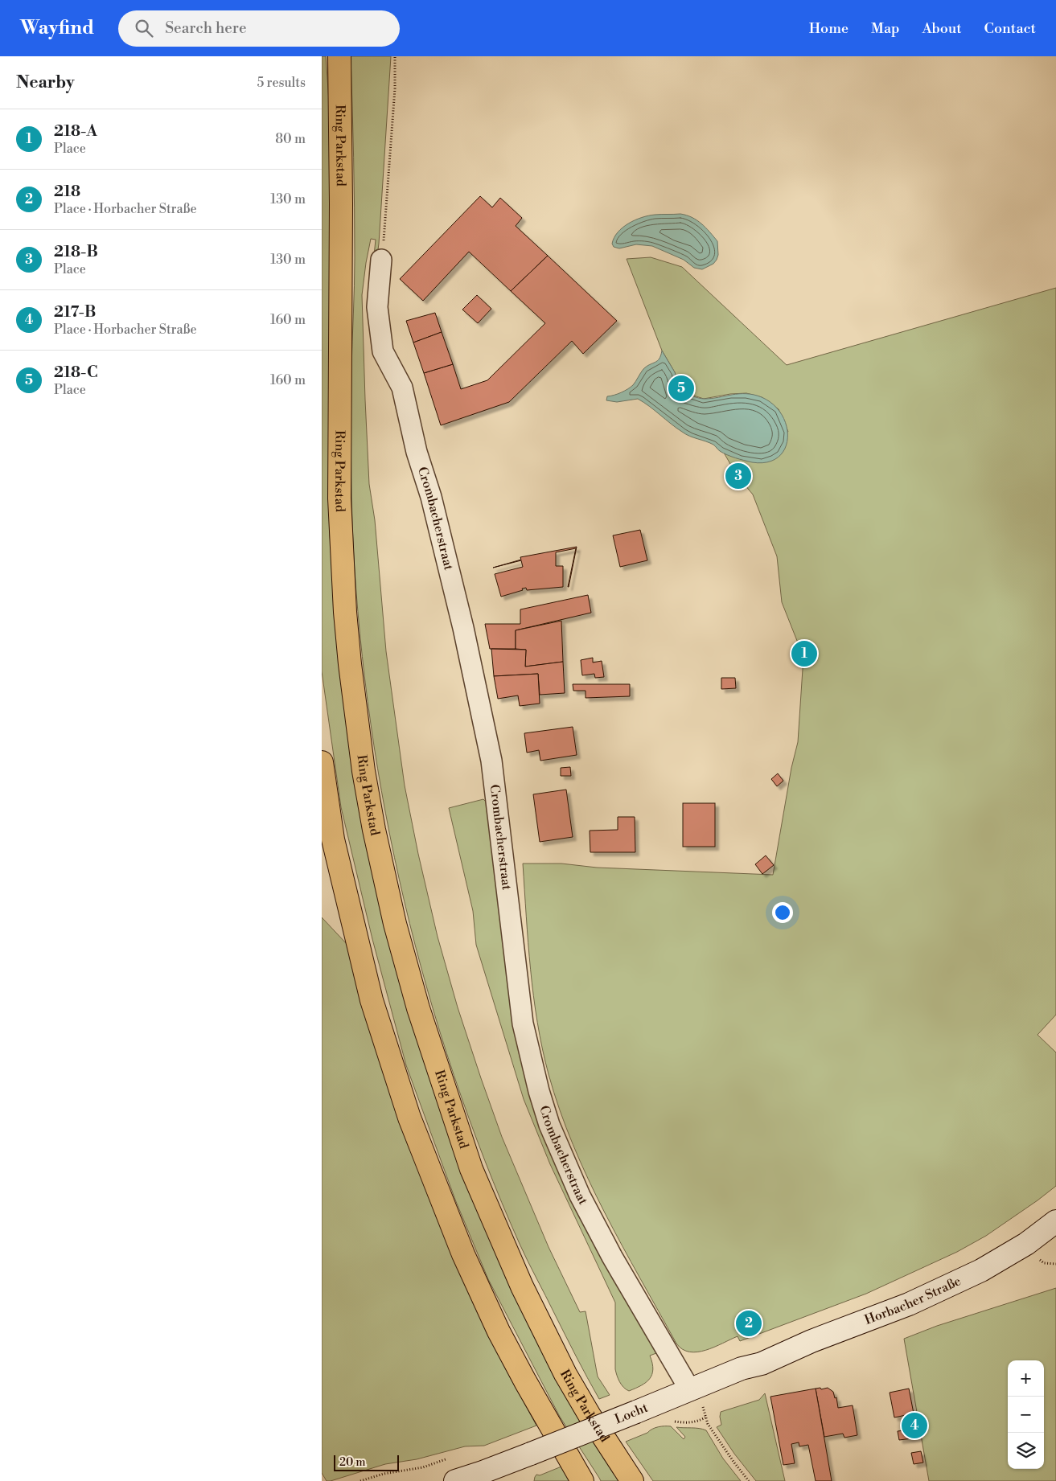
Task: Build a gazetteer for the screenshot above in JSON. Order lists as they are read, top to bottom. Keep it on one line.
{"streets":{"highway":["Ring Parkstad"],"main road":["Horbacher Straße","Locht"],"street":["Crombacherstraat"]},"crossings":[["Crombacherstraat","Locht"],["Horbacher Straße","Locht"]],"scale_bar":"20 m","page":{"header":"Wayfind","search":"Search here","nav":["Home","Map","About","Contact"],"heading":["Nearby","5 results"],"list":[{"mark":"1","name":"218-A","note":"Place","value":"80 m"},{"mark":"2","name":"218","note":"Place · Horbacher Straße","value":"130 m"},{"mark":"3","name":"218-B","note":"Place","value":"130 m"},{"mark":"4","name":"217-B","note":"Place · Horbacher Straße","value":"160 m"},{"mark":"5","name":"218-C","note":"Place","value":"160 m"}],"pins":["5","3","1","2","4"],"map_buttons":["+","−"],"scale":"20 m"}}
